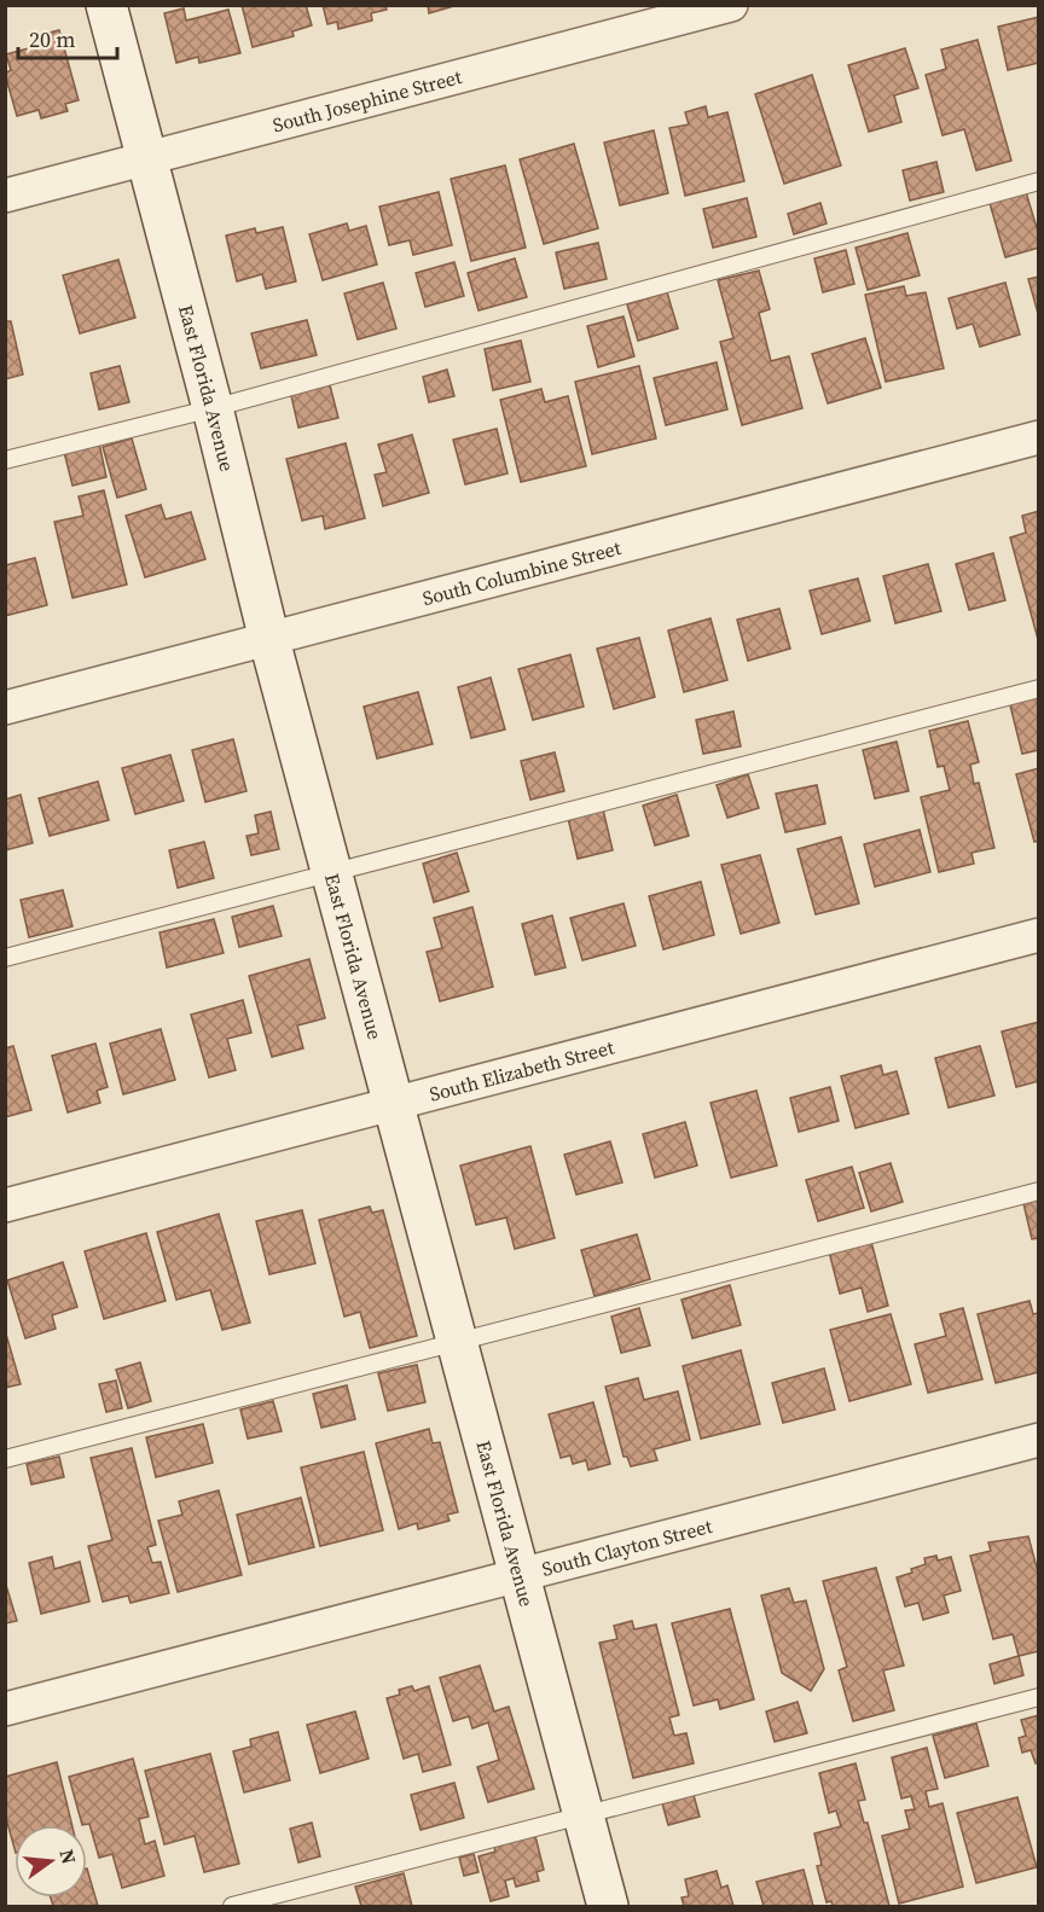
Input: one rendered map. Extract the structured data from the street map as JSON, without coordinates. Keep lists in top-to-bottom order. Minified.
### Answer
{"streets":{"street":["South Josephine Street","East Florida Avenue","South Columbine Street","South Elizabeth Street","South Clayton Street"]},"crossings":[["South Josephine Street","East Florida Avenue"],["East Florida Avenue","South Columbine Street"],["East Florida Avenue","South Elizabeth Street"],["East Florida Avenue","South Clayton Street"]],"scale_bar":"20 m","north":"right"}
